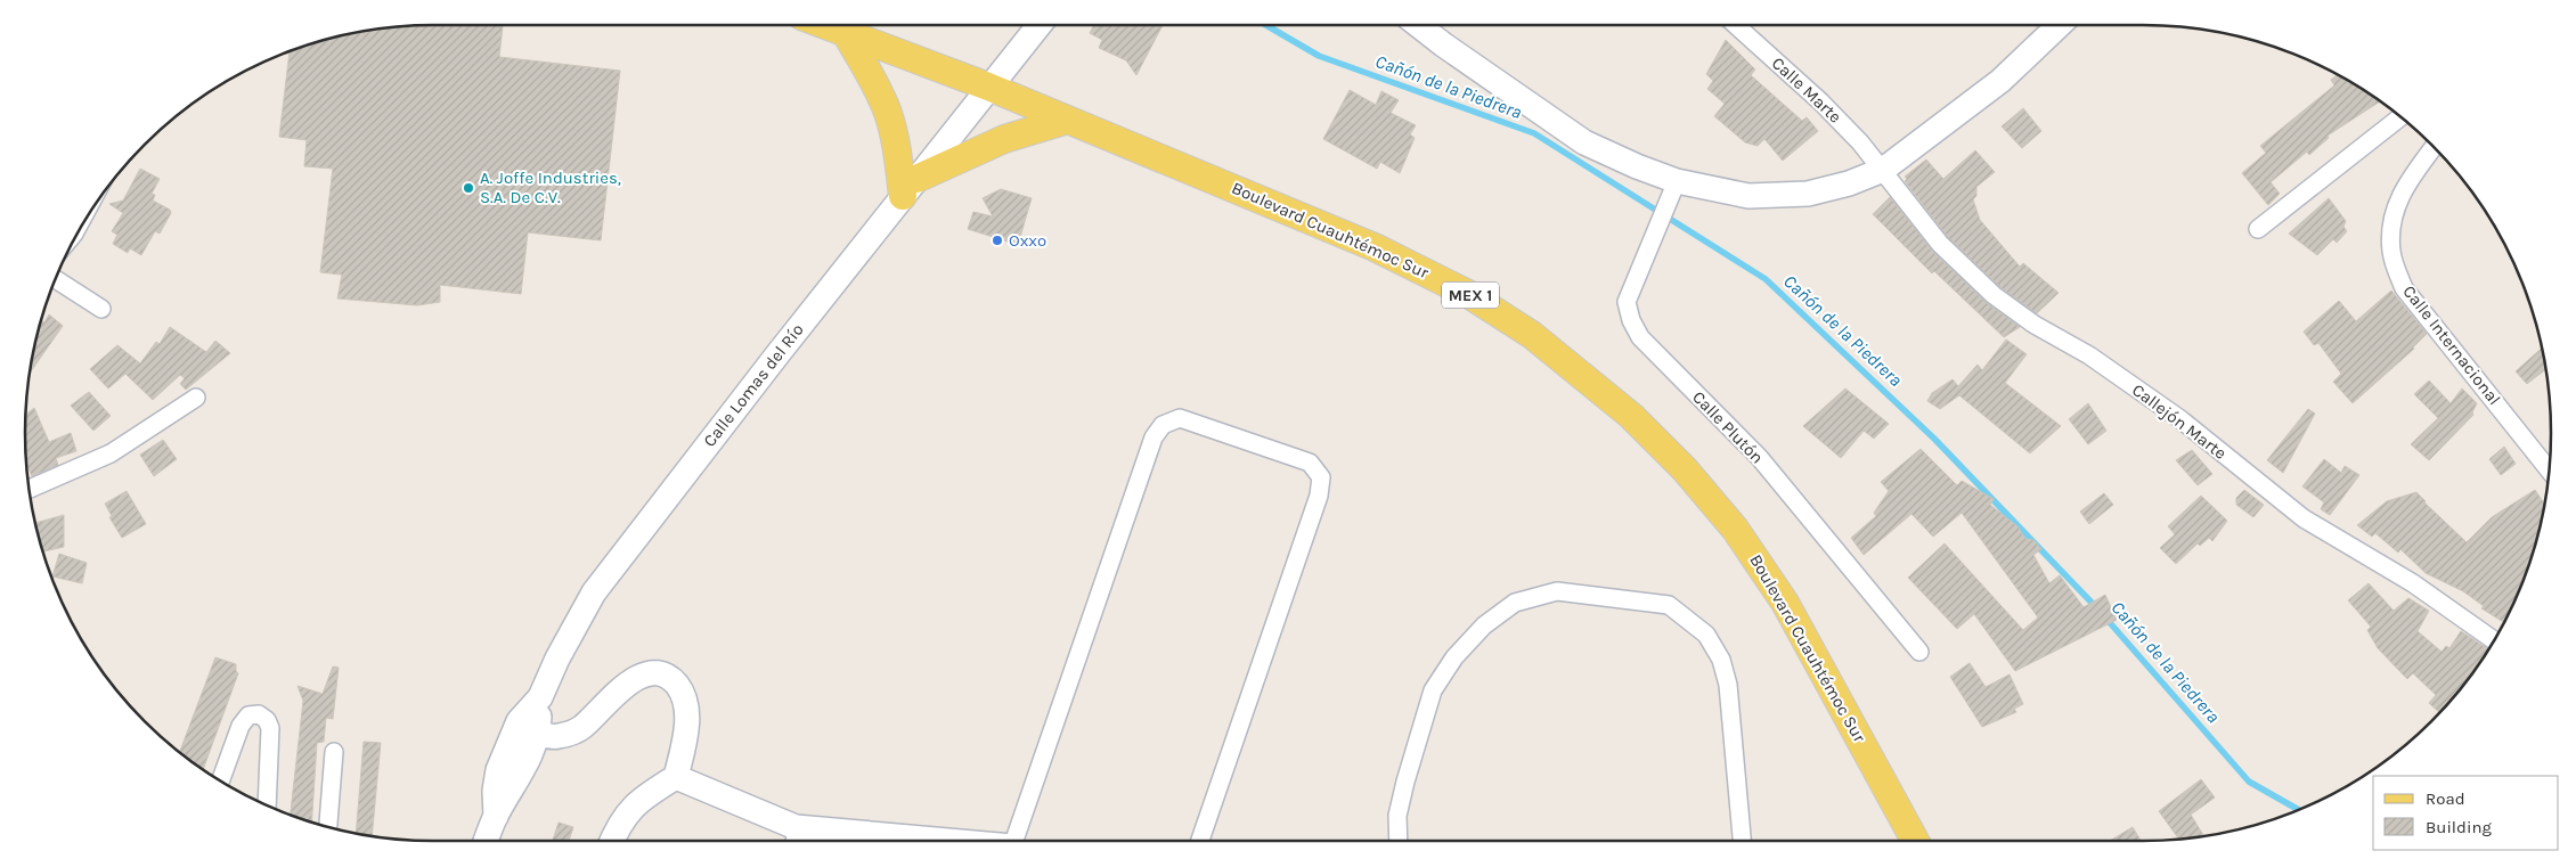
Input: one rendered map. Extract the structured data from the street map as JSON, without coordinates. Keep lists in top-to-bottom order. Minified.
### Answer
{"streets":{"main road":["Boulevard Cuauhtémoc Sur","MEX 1"],"street":["Calle Marte","Calle Internacional","Calle Lomas del Río","Callejón Marte","Calle Plutón"]},"crossings":[["Calle Marte","Callejón Marte"],["Boulevard Cuauhtémoc Sur","Calle Lomas del Río"]],"water":["Cañón de la Piedrera"],"places":["A. Joffe Industries, S.A. De C.V.","Oxxo"],"legend":["Road","Building"]}
